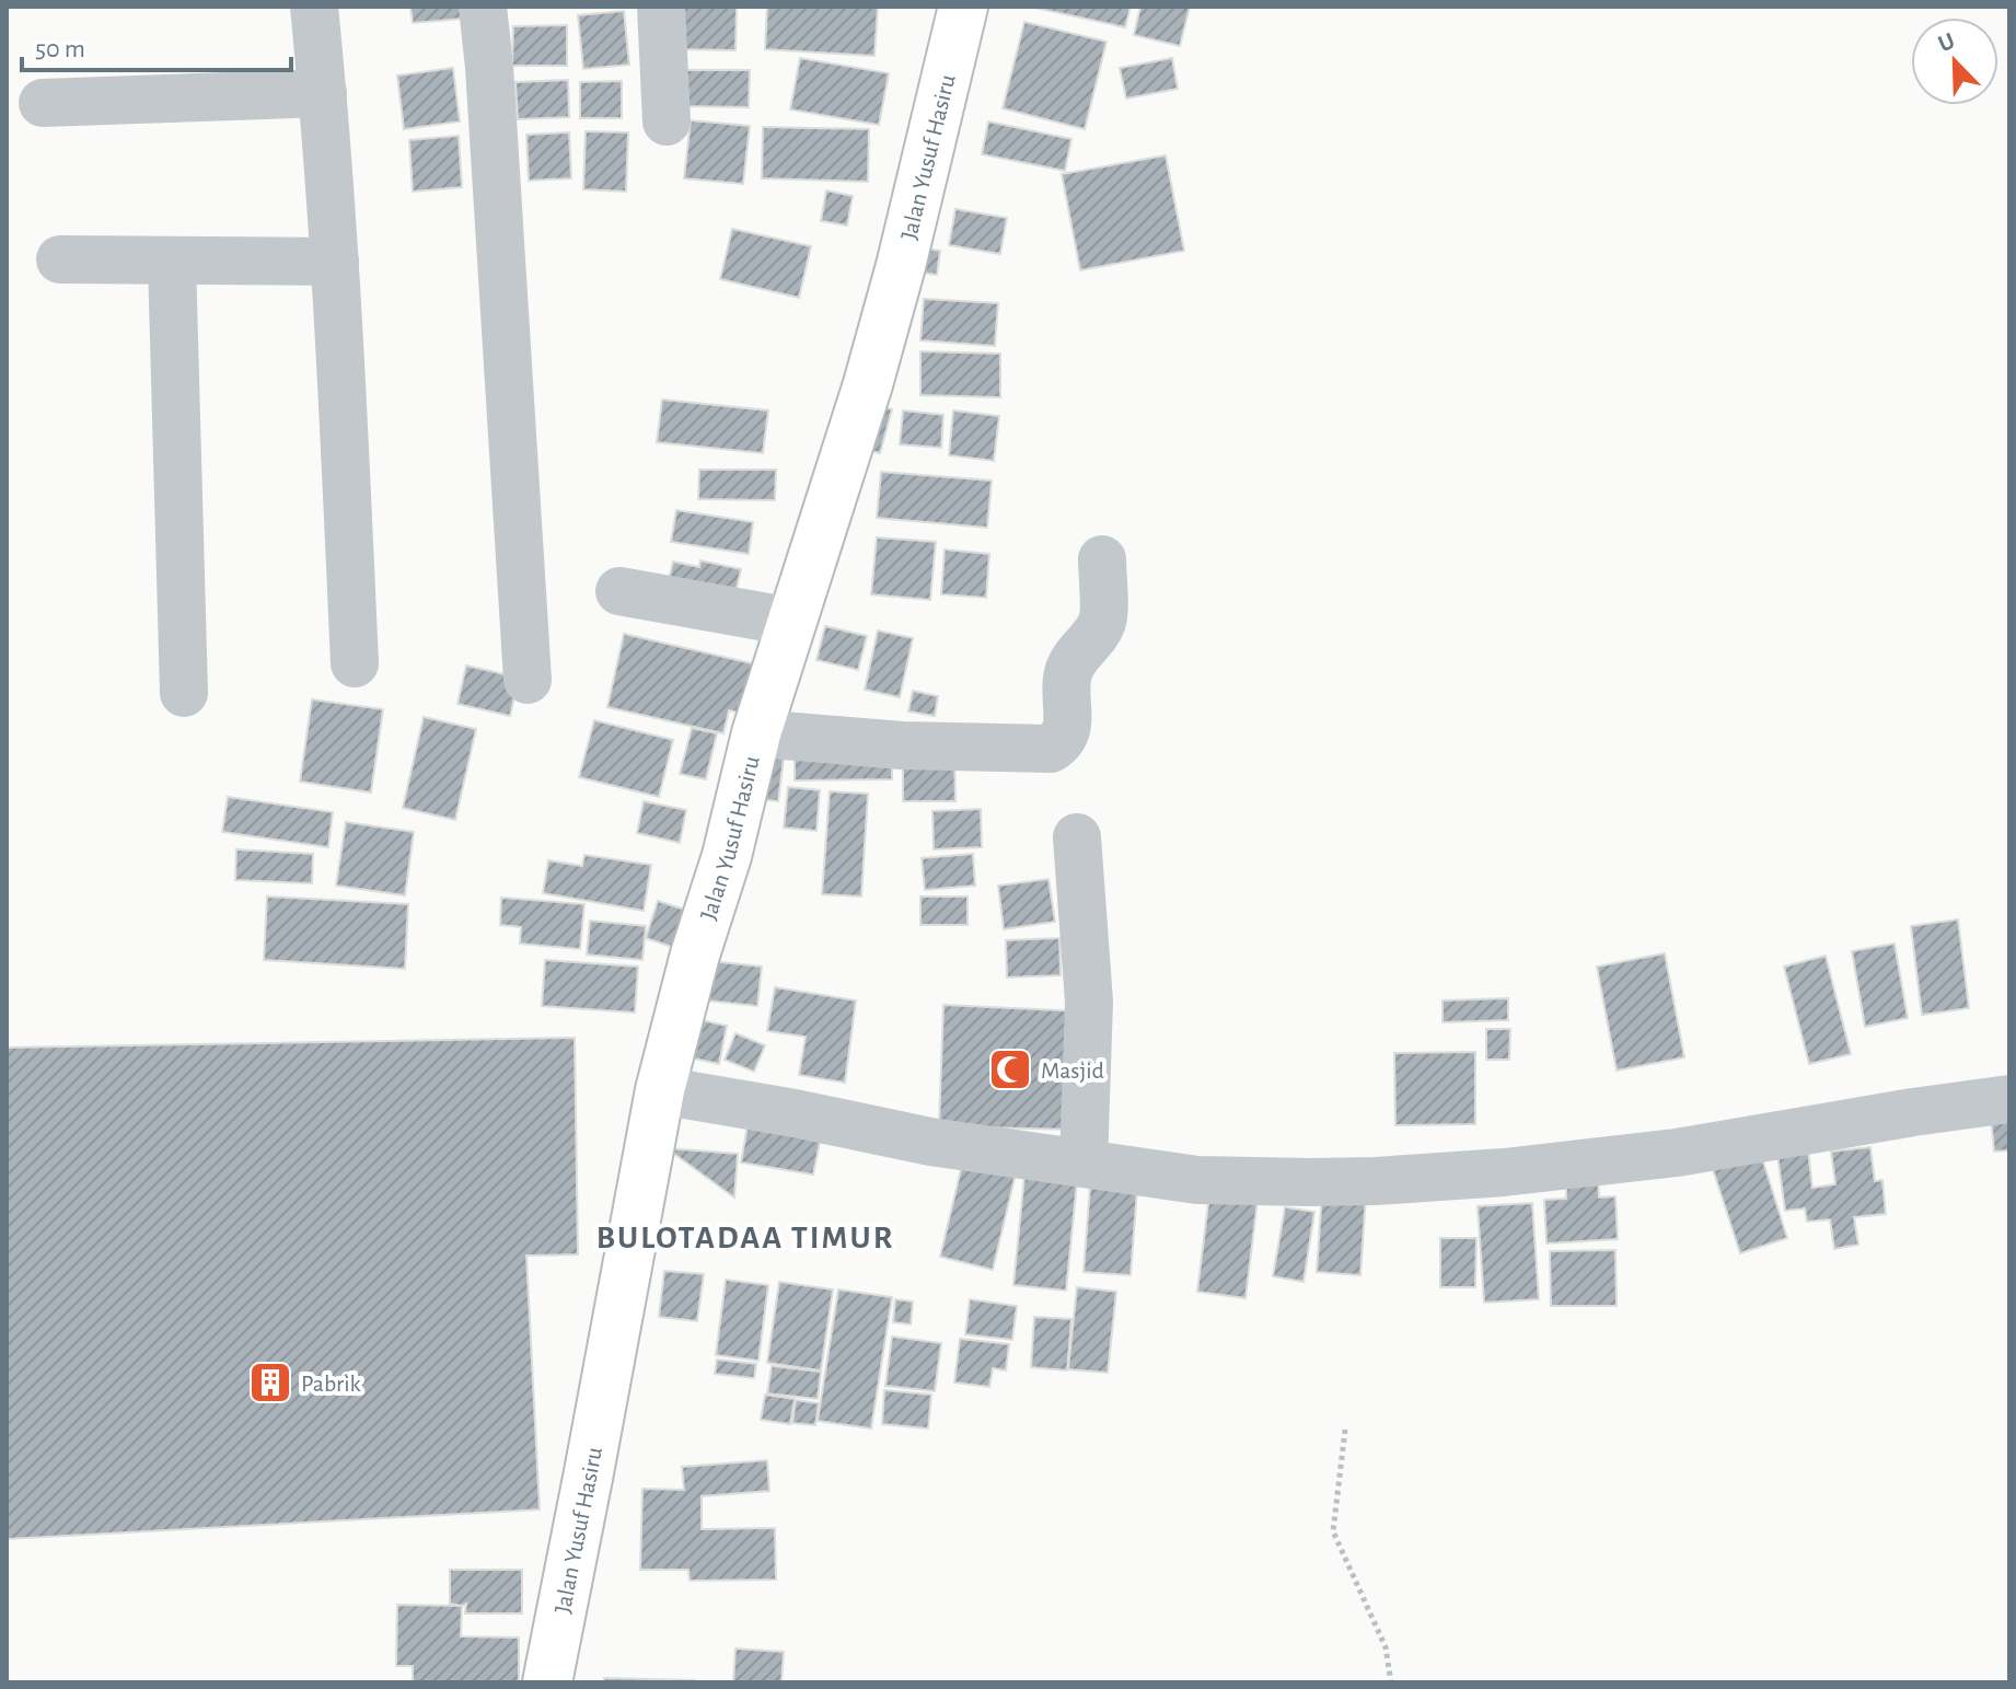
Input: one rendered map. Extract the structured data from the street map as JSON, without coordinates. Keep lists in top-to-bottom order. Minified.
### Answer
{"streets":{"main road":["Jalan Yusuf Hasiru"]},"districts":["BULOTADAA TIMUR"],"places":{"mosque":["Masjid"],"building":["Pabrik"]},"scale_bar":"50 m","north":"top left"}
